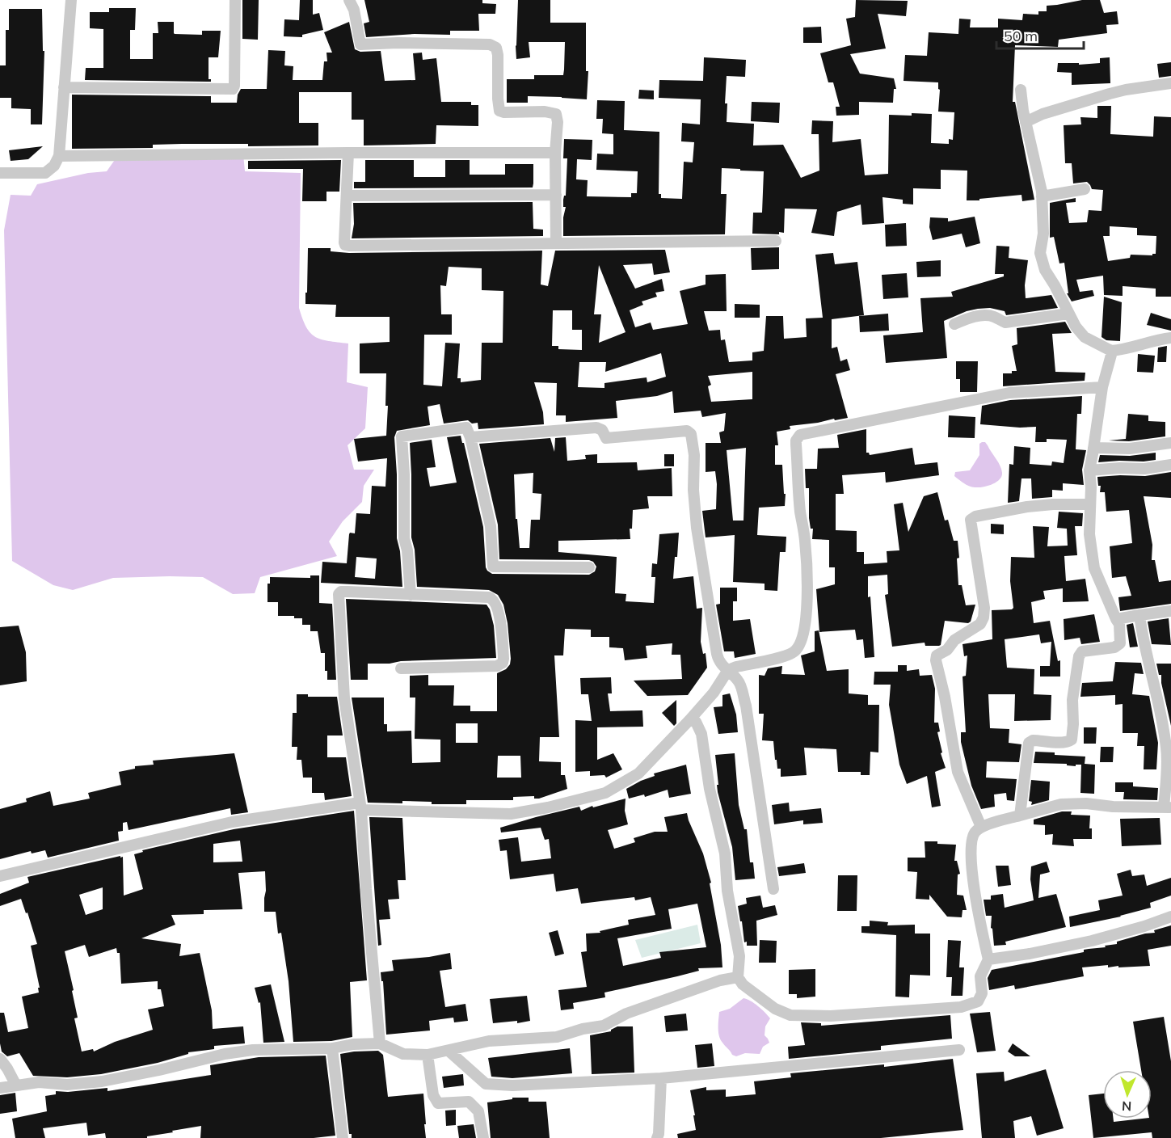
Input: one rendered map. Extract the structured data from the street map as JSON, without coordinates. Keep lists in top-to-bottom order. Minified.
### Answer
{"scale_bar":"50 m","north":"bottom"}
